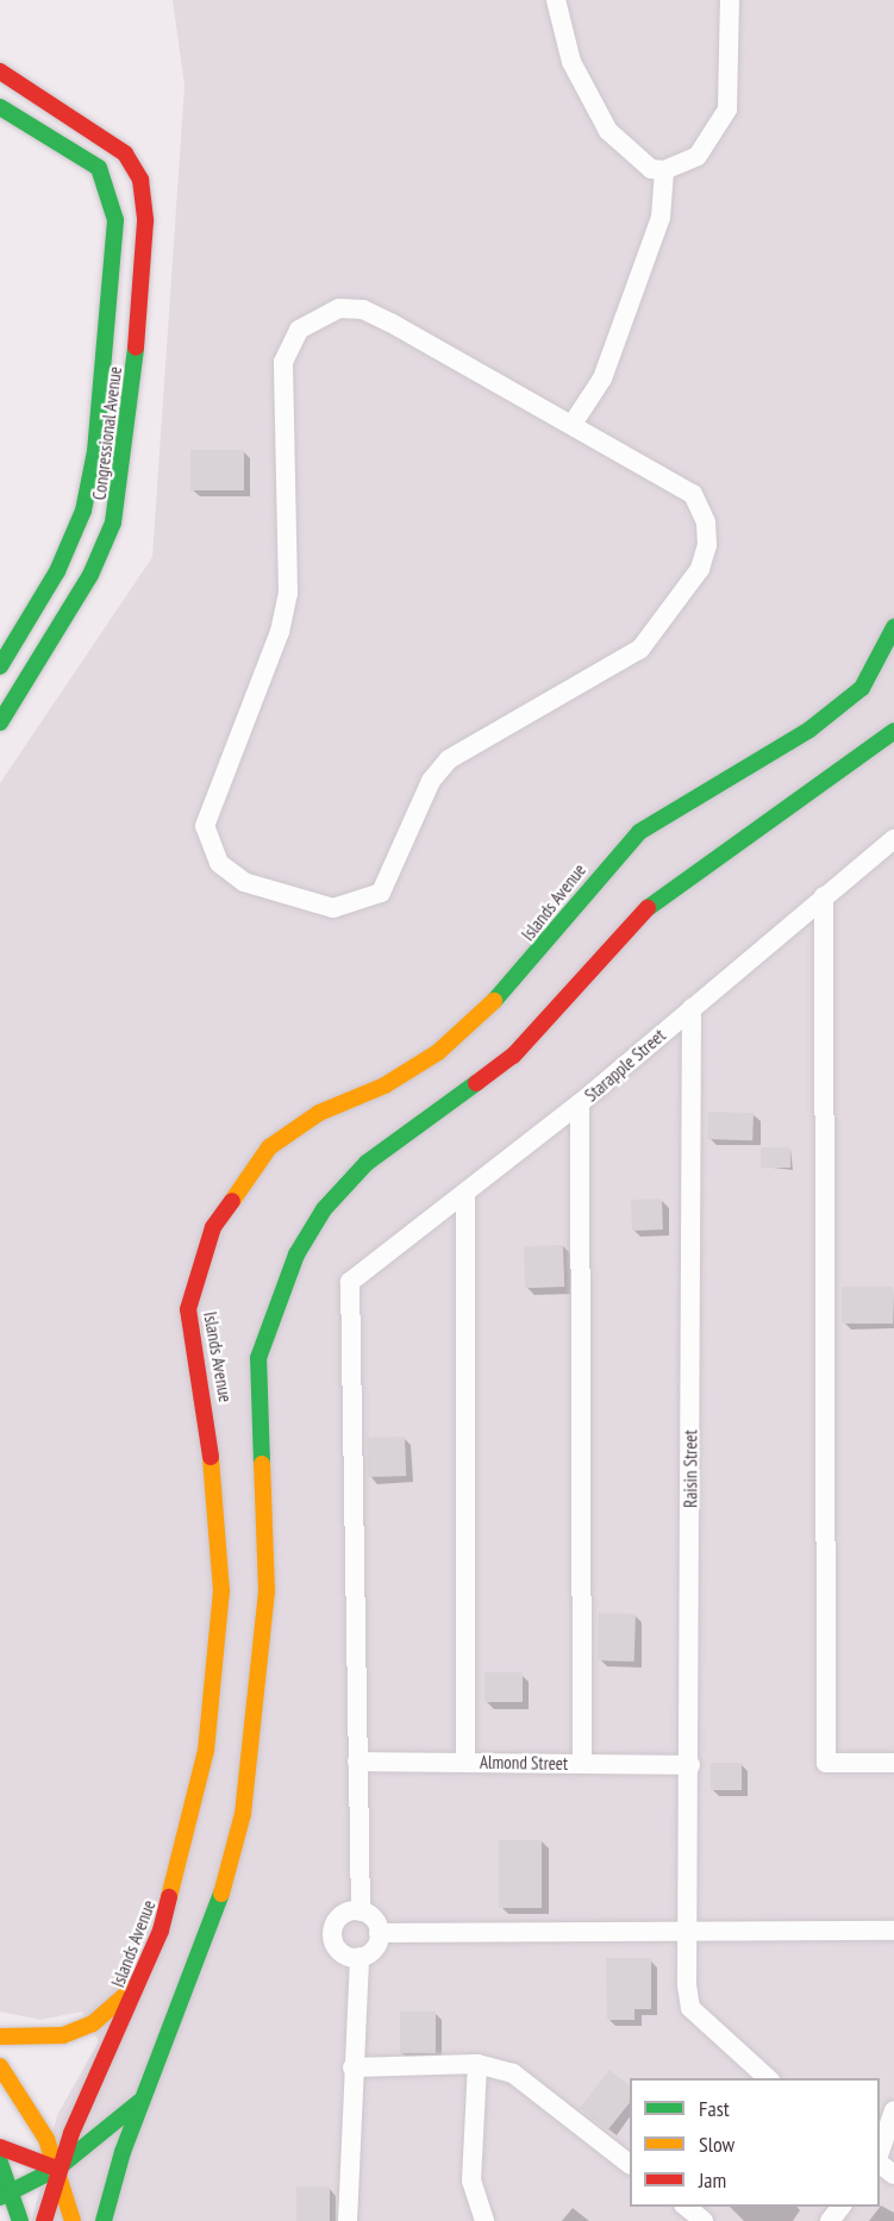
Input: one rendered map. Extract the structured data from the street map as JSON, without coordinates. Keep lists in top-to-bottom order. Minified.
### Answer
{"streets":{"street":["Congressional Avenue","Islands Avenue","Starapple Street","Raisin Street","Almond Street"]},"crossings":[["Starapple Street","Raisin Street"],["Starapple Street","Almond Street"],["Raisin Street","Almond Street"]],"legend":["Fast","Slow","Jam"]}
